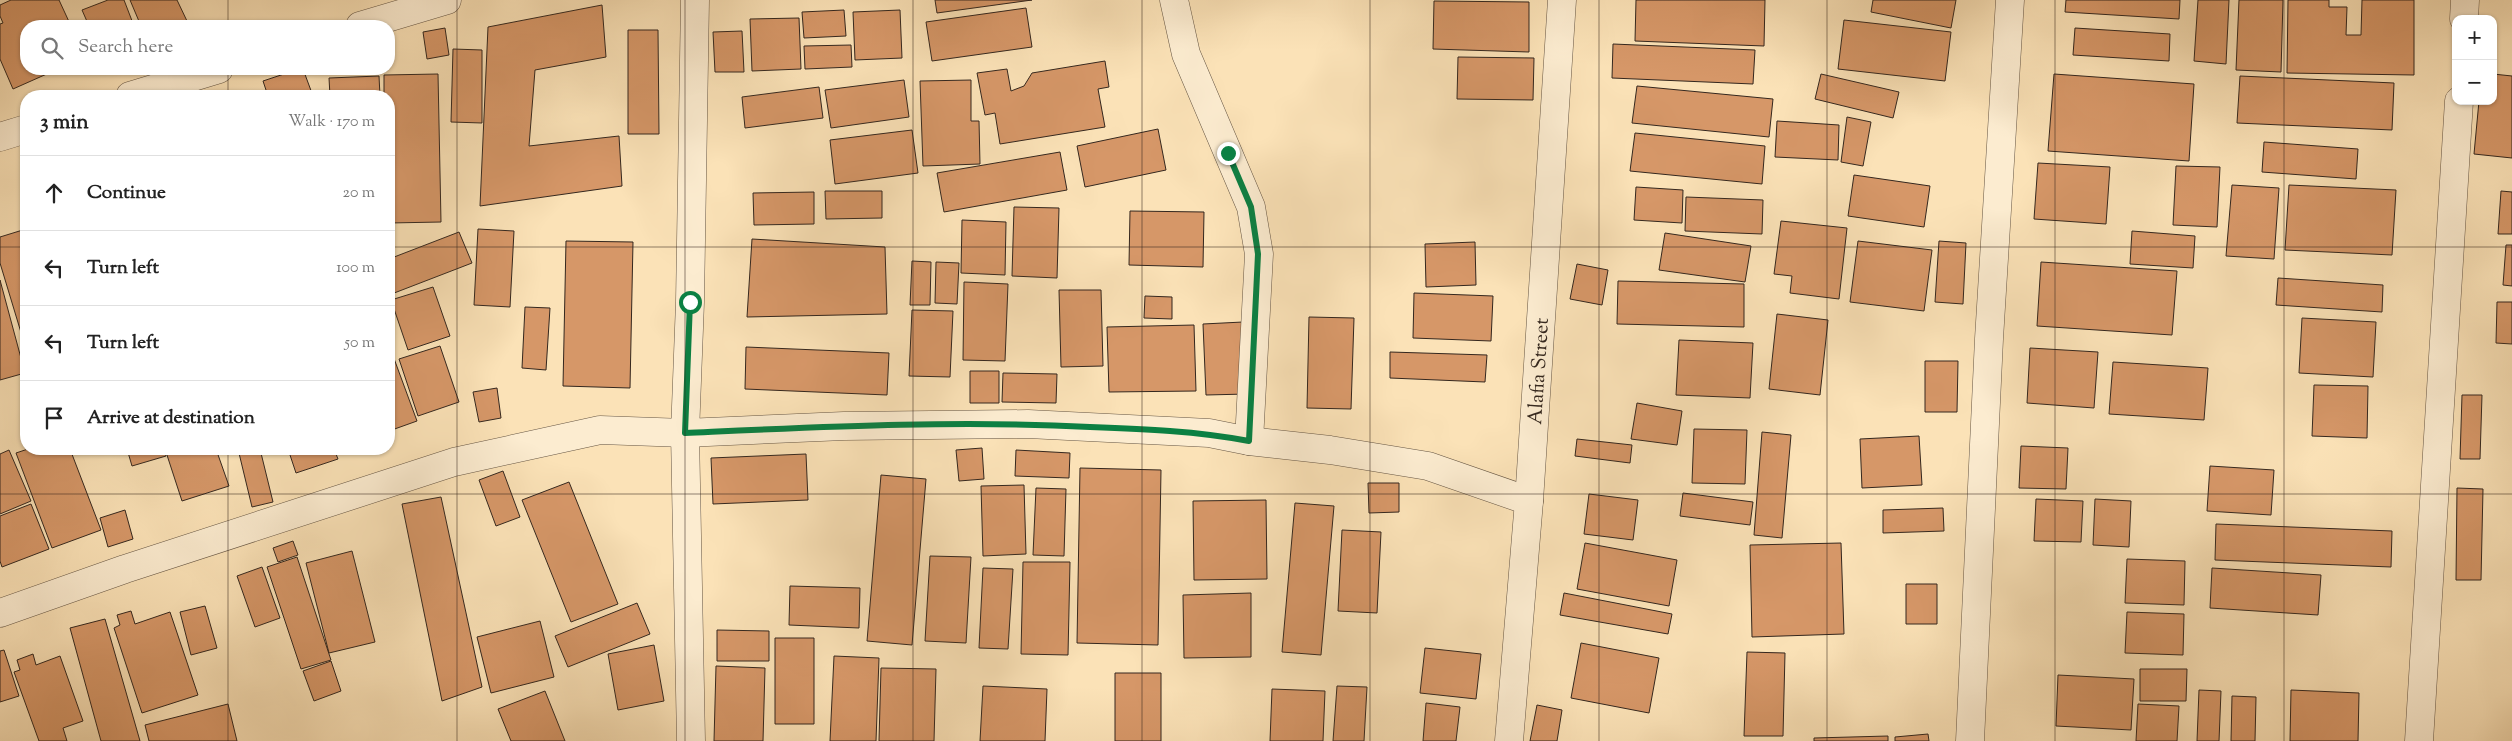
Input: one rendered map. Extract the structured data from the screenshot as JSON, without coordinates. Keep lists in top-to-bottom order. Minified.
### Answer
{"streets":{"street":["Alafia Street"]},"page":{"map_buttons":["+","−"],"search":"Search here","heading":["3 min","Walk · 170 m"],"list":[["Continue","20 m"],["Turn left","100 m"],["Turn left","50 m"],"Arrive at destination"]}}
